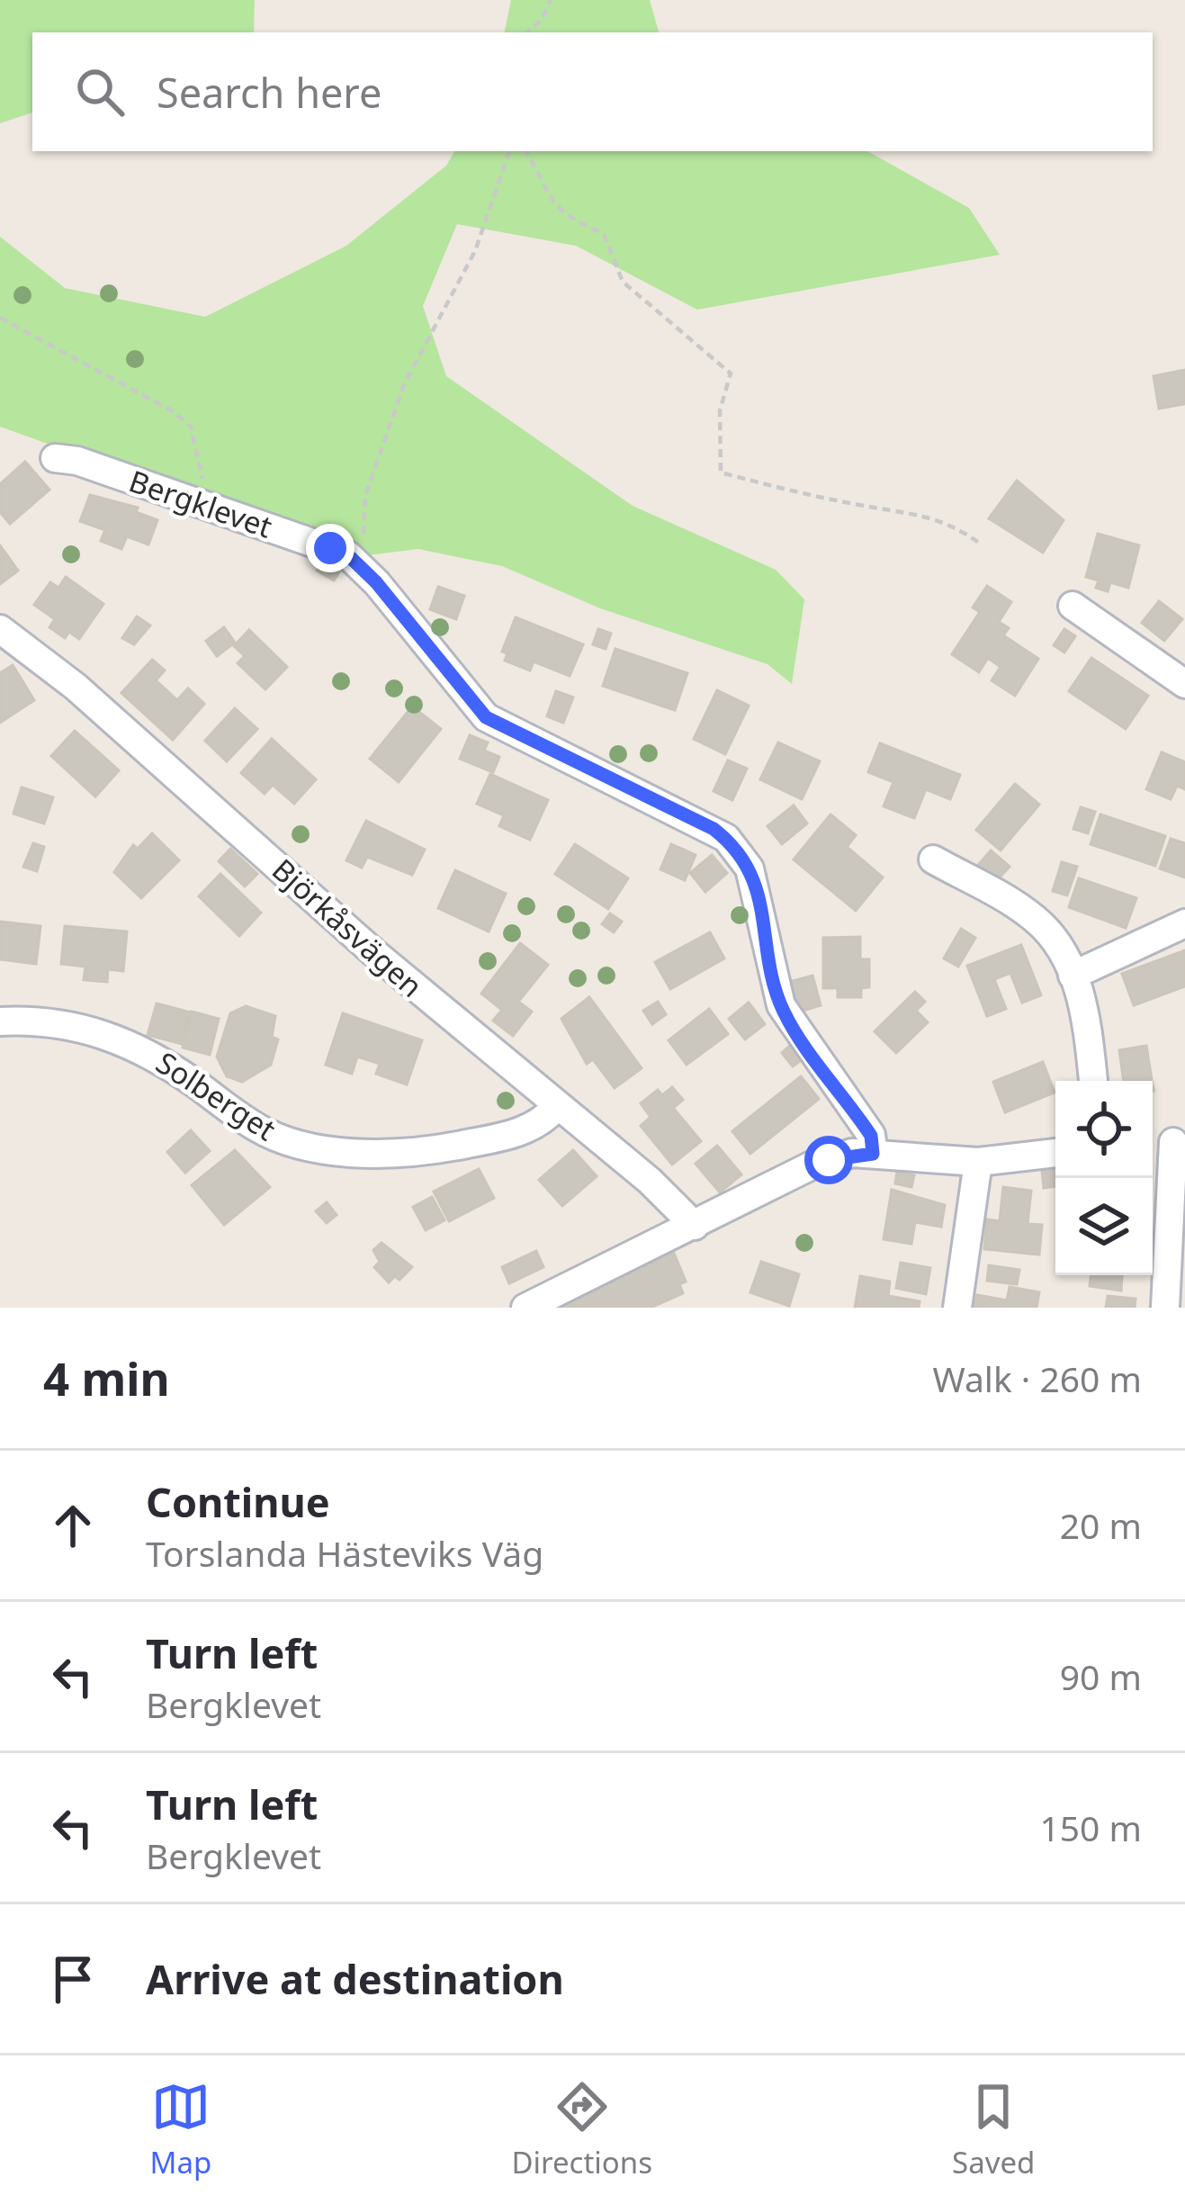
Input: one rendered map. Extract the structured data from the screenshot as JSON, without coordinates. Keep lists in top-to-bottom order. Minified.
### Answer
{"streets":{"street":["Bergklevet","Björkåsvägen","Solberget"]},"crossings":[["Björkåsvägen","Solberget"]],"page":{"search":"Search here","heading":["4 min","Walk · 260 m"],"list":[["Continue","Torslanda Hästeviks Väg","20 m"],["Turn left","Bergklevet","90 m"],["Turn left","Bergklevet","150 m"],"Arrive at destination"],"nav":["Map","Directions","Saved"]}}
